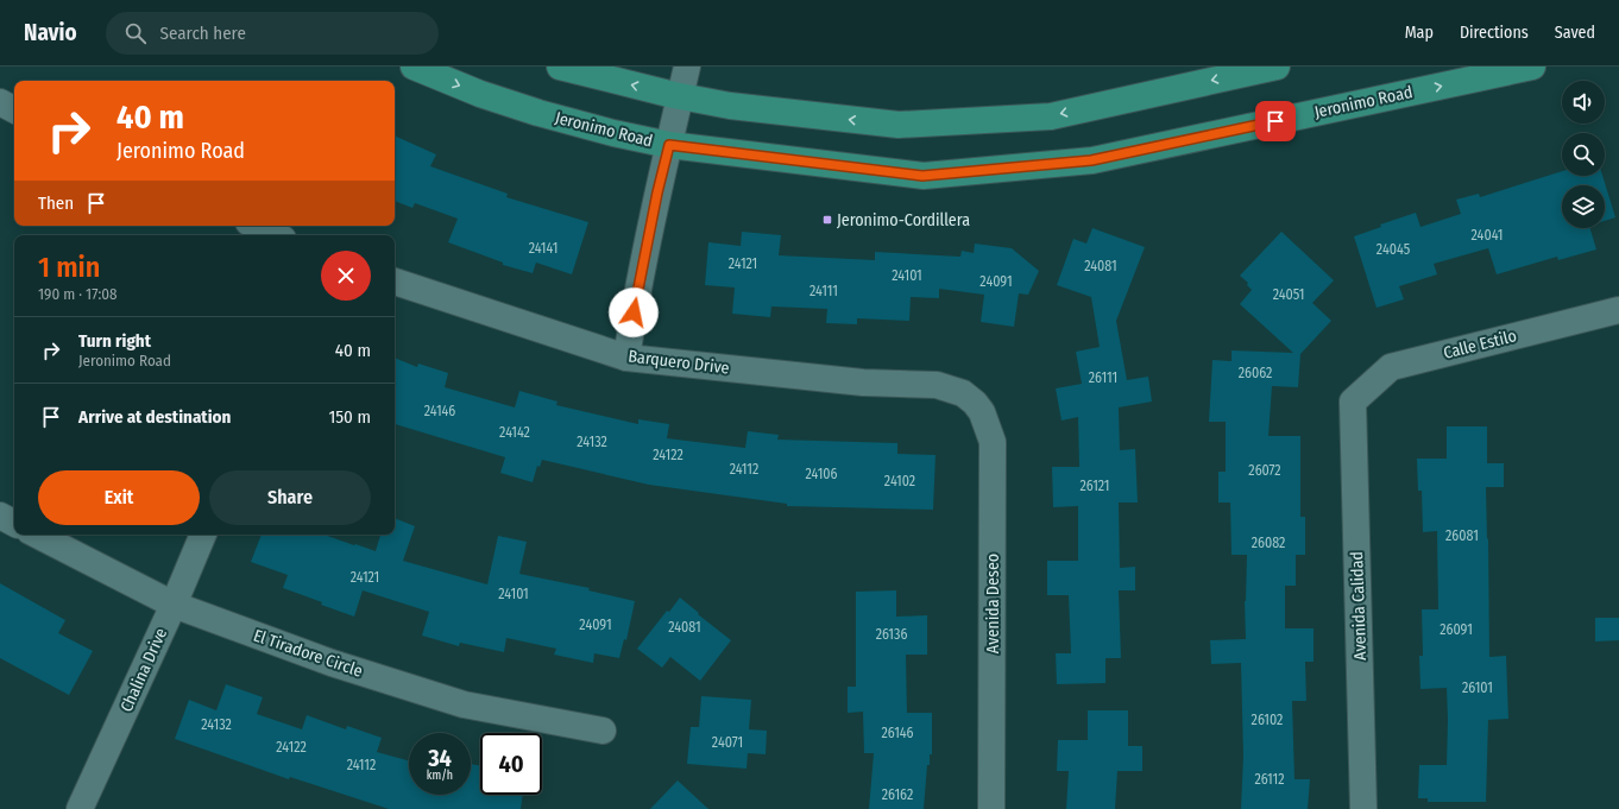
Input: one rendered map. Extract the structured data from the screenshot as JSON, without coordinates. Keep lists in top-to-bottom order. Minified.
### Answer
{"streets":{"main road":["Jeronimo Road"],"street":["Calle Estilo","Barquero Drive","Avenida Deseo","Avenida Calidad","El Tiradore Circle","Chalina Drive"]},"crossings":[["Calle Estilo","Avenida Calidad"],["Barquero Drive","Avenida Deseo"],["El Tiradore Circle","Chalina Drive"]],"places":{"transit":["Jeronimo-Cordillera"]},"house_numbers":["24041","24141","24045","24121","24081","24101","24091","24111","24051","26062","26111","24146","24142","24132","24122","24112","26072","24106","24102","26121","26081","26082","24121","24101","24091","24081","26091","26136","26101","26102","24132","26146","24071","24122","24112","26112","26162"],"page":{"header":"Navio","search":"Search here","nav":["Map","Directions","Saved"],"turn":["40 m","Jeronimo Road"],"then":"Then","heading":["1 min","190 m · 17:08"],"list":[{"name":"Turn right","note":"Jeronimo Road","value":"40 m"},{"name":"Arrive at destination","value":"150 m"}],"buttons":["Exit","Share"],"speed":"34 km/h","limit":"40"}}
